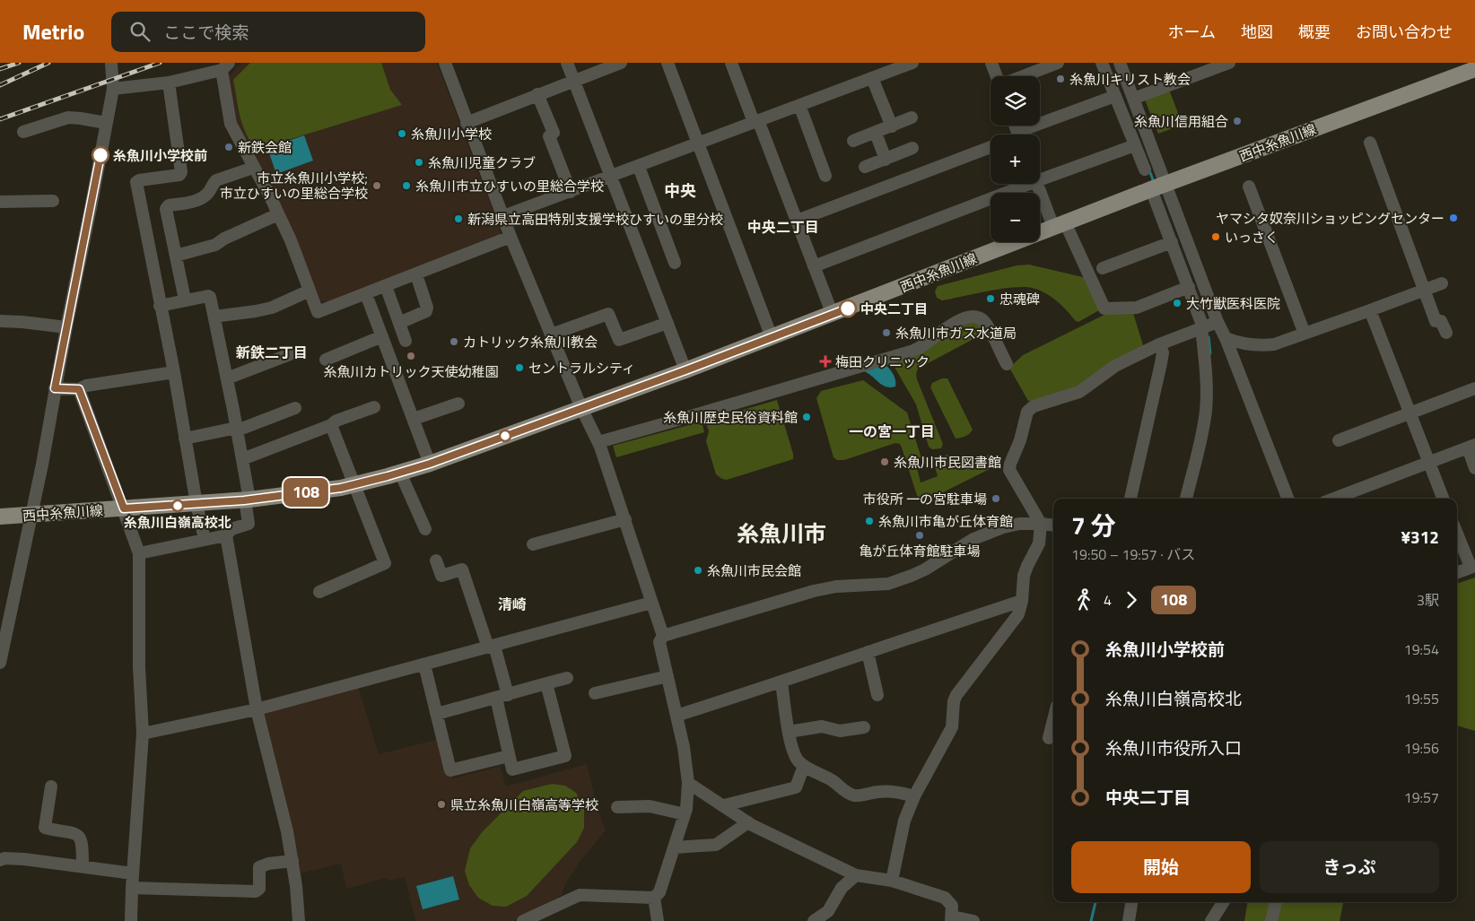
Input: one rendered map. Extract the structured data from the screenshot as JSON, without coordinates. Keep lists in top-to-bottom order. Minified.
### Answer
{"streets":{"main road":["西中糸魚川線"]},"districts":["中央","中央二丁目","新鉄二丁目","一の宮一丁目","糸魚川市","清崎"],"places":{"other":["糸魚川キリスト教会","糸魚川信用組合","糸魚川小学校","新鉄会館","糸魚川小学校前","糸魚川児童クラブ","市立糸魚川小学校; 市立ひすいの里総合学校","糸魚川市立ひすいの里総合学校","ヤマシタ奴奈川ショッピングセンター","新潟県立高田特別支援学校ひすいの里分校","いっさく","忠魂碑","大竹獣医科医院","中央二丁目","糸魚川市ガス水道局","カトリック糸魚川教会","糸魚川カトリック天使幼稚園","セントラルシティ","糸魚川歴史民俗資料館","糸魚川市民図書館","市役所 一の宮駐車場","糸魚川白嶺高校北","糸魚川市亀が丘体育館","亀が丘体育館駐車場","糸魚川市民会館","県立糸魚川白嶺高等学校"],"health":["梅田クリニック"]},"lines":["bus line 108"],"page":{"header":"Metrio","search":"ここで検索","nav":["ホーム","地図","概要","お問い合わせ"],"on_map":"108","map_buttons":["+","−"],"heading":["7 分","19:50 – 19:57 · バス","¥312"],"legs":["4","108","3駅"],"list":[{"name":"糸魚川小学校前","value":"19:54"},{"name":"糸魚川白嶺高校北","value":"19:55"},{"name":"糸魚川市役所入口","value":"19:56"},{"name":"中央二丁目","value":"19:57"}],"buttons":["開始","きっぷ"]}}
